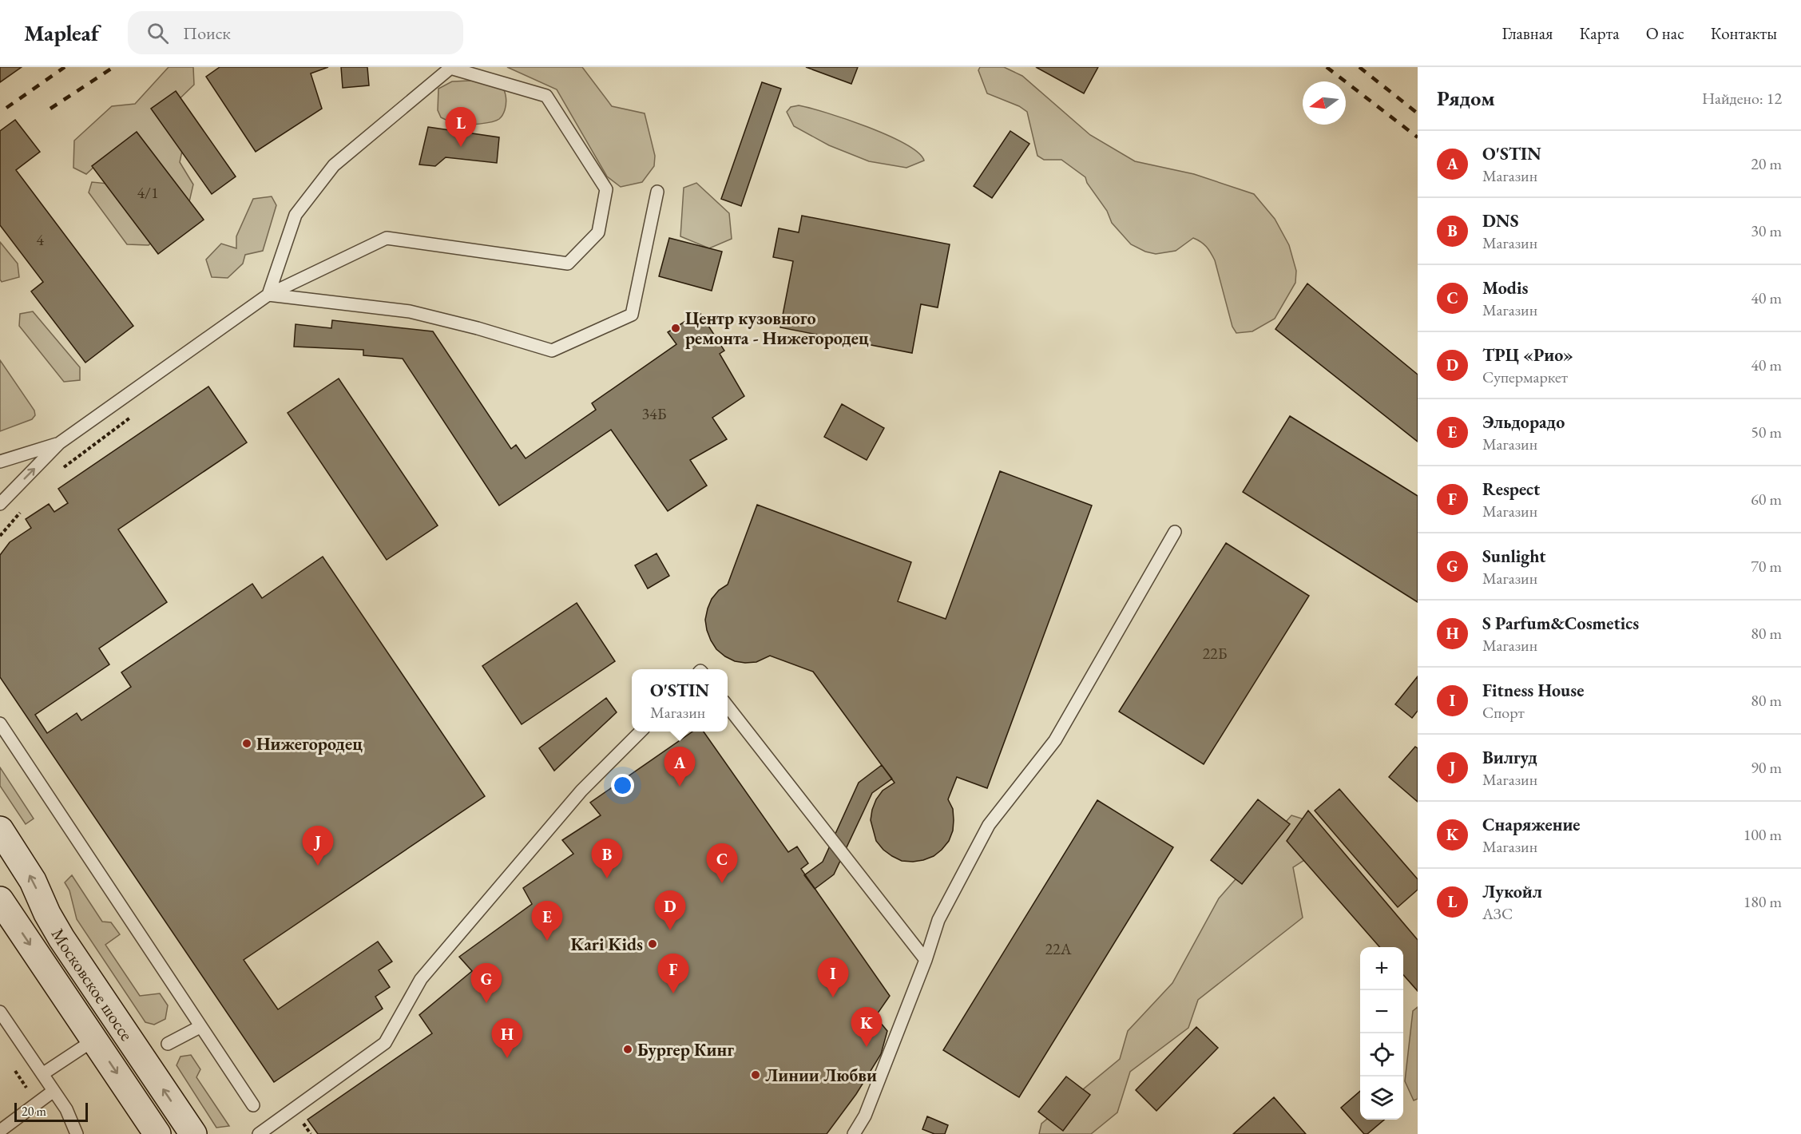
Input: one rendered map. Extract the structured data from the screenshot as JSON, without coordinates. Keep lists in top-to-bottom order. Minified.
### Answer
{"streets":{"main road":["Московское шоссе"]},"places":["Центр кузовного ремонта - Нижегородец","Нижегородец","Kari Kids","Бургер Кинг","Линии Любви"],"house_numbers":["4/1","4","34Б","22Б","22А"],"scale_bar":"20 m","north":"left","page":{"header":"Mapleaf","search":"Поиск","nav":["Главная","Карта","О нас","Контакты"],"heading":["Рядом","Найдено: 12"],"pins":["L","A","J","B","C","D","E","F","I","G","K","H"],"list":[{"mark":"A","name":"O'STIN","note":"Магазин","value":"20 m"},{"mark":"B","name":"DNS","note":"Магазин","value":"30 m"},{"mark":"C","name":"Modis","note":"Магазин","value":"40 m"},{"mark":"D","name":"ТРЦ «Рио»","note":"Супермаркет","value":"40 m"},{"mark":"E","name":"Эльдорадо","note":"Магазин","value":"50 m"},{"mark":"F","name":"Respect","note":"Магазин","value":"60 m"},{"mark":"G","name":"Sunlight","note":"Магазин","value":"70 m"},{"mark":"H","name":"S Parfum&Cosmetics","note":"Магазин","value":"80 m"},{"mark":"I","name":"Fitness House","note":"Спорт","value":"80 m"},{"mark":"J","name":"Вилгуд","note":"Магазин","value":"90 m"},{"mark":"K","name":"Снаряжение","note":"Магазин","value":"100 m"},{"mark":"L","name":"Лукойл","note":"АЗС","value":"180 m"}],"popup":["O'STIN","Магазин"],"map_buttons":["+","−"],"scale":"20 m"}}
